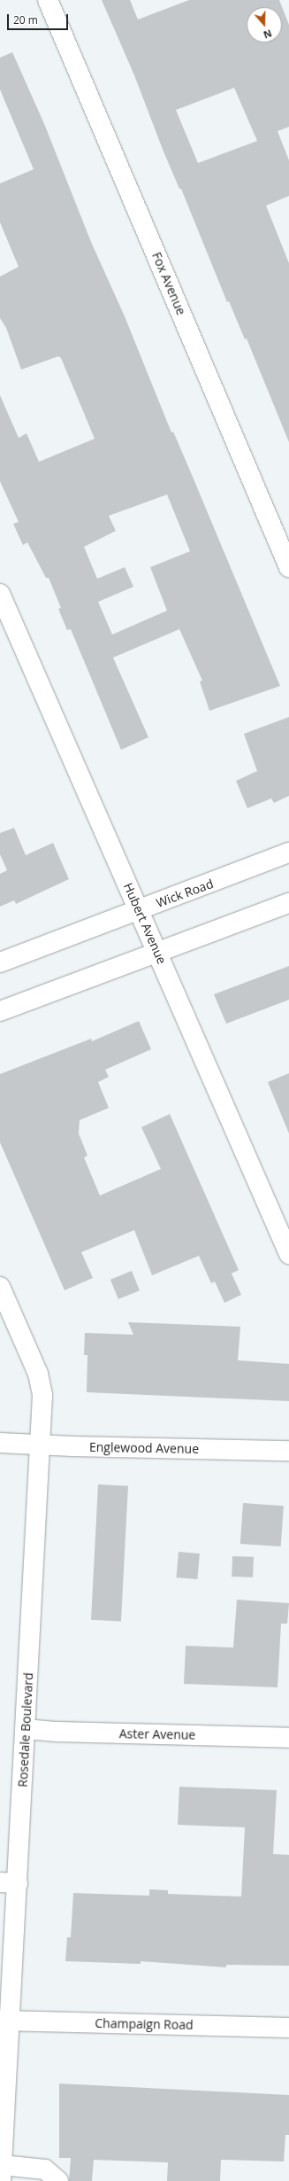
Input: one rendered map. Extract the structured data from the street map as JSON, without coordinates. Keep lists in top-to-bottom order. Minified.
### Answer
{"streets":{"street":["Fox Avenue","Wick Road","Hubert Avenue","Englewood Avenue","Rosedale Boulevard","Aster Avenue","Champaign Road"]},"crossings":[["Wick Road","Hubert Avenue"],["Englewood Avenue","Rosedale Boulevard"],["Rosedale Boulevard","Aster Avenue"],["Rosedale Boulevard","Champaign Road"]],"scale_bar":"20 m","north":"bottom"}
